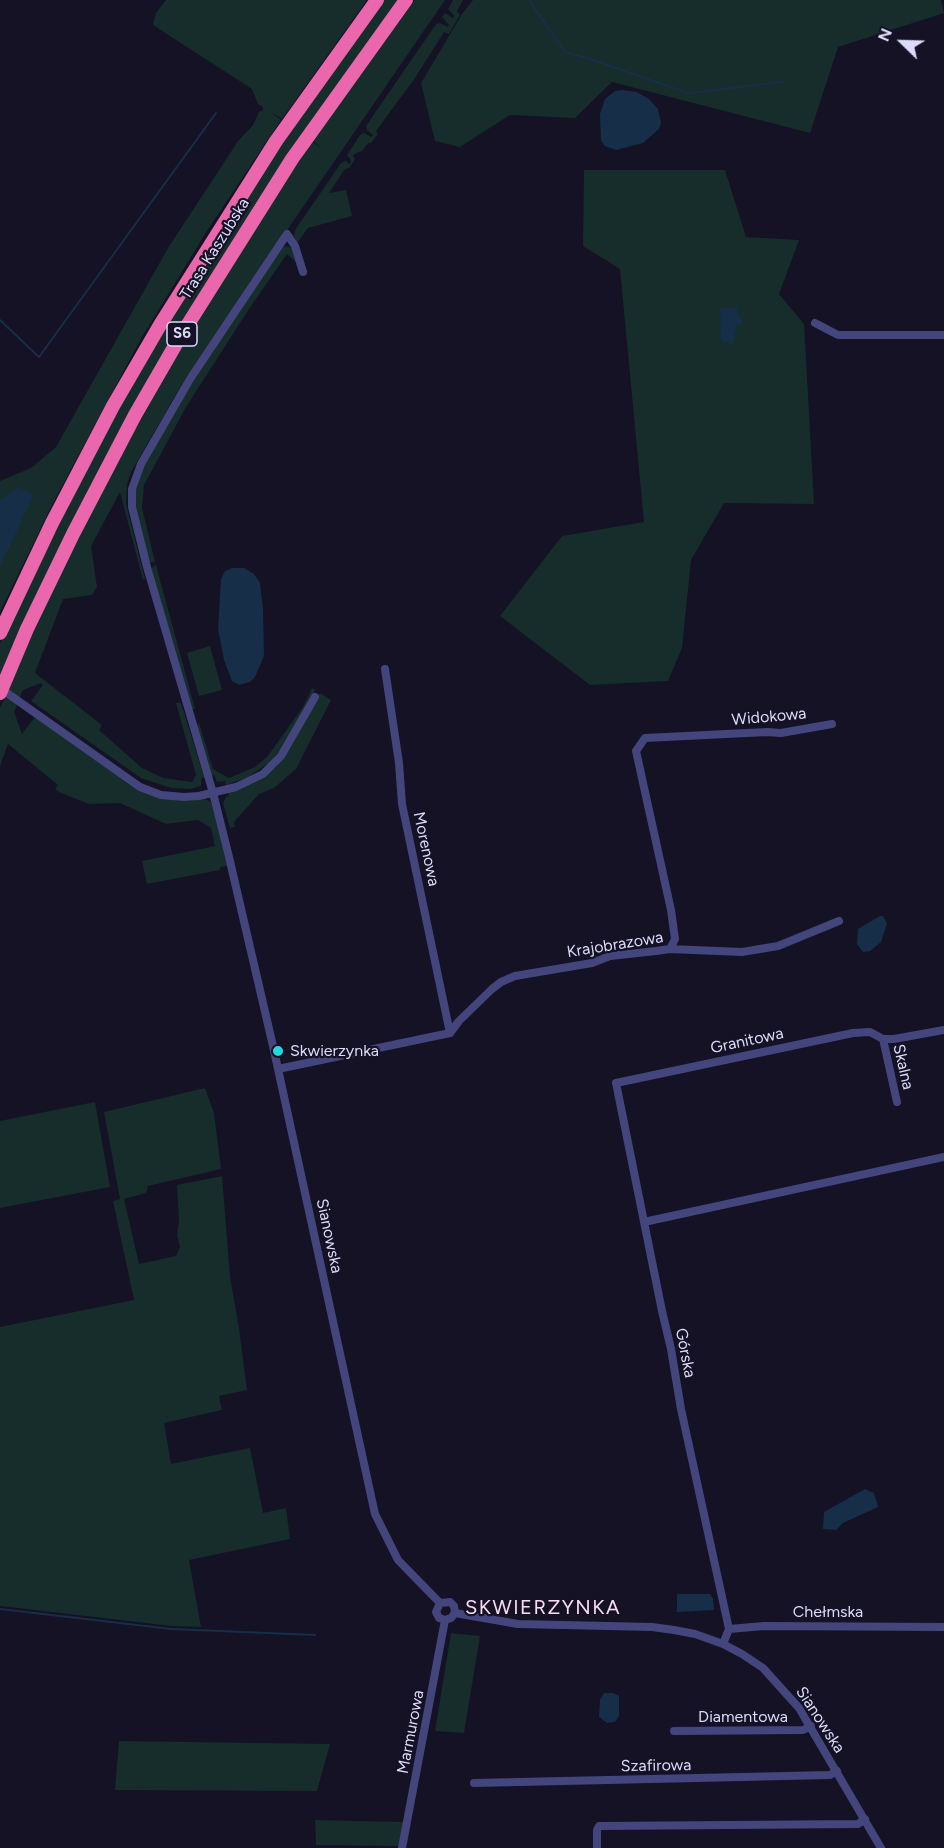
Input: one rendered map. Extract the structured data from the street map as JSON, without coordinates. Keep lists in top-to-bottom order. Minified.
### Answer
{"streets":{"highway":["Trasa Kaszubska","S6"],"street":["Widokowa","Morenowa","Krajobrazowa","Granitowa","Skalna","Sianowska","Górska","Chełmska","Diamentowa","Marmurowa","Szafirowa"]},"crossings":[["Widokowa","Krajobrazowa"],["Morenowa","Krajobrazowa"],["Granitowa","Skalna"],["Granitowa","Górska"],["Sianowska","Diamentowa"],["Sianowska","Marmurowa"],["Sianowska","Szafirowa"],["Górska","Chełmska"]],"districts":["SKWIERZYNKA"],"places":["Skwierzynka"],"north":"top left"}
